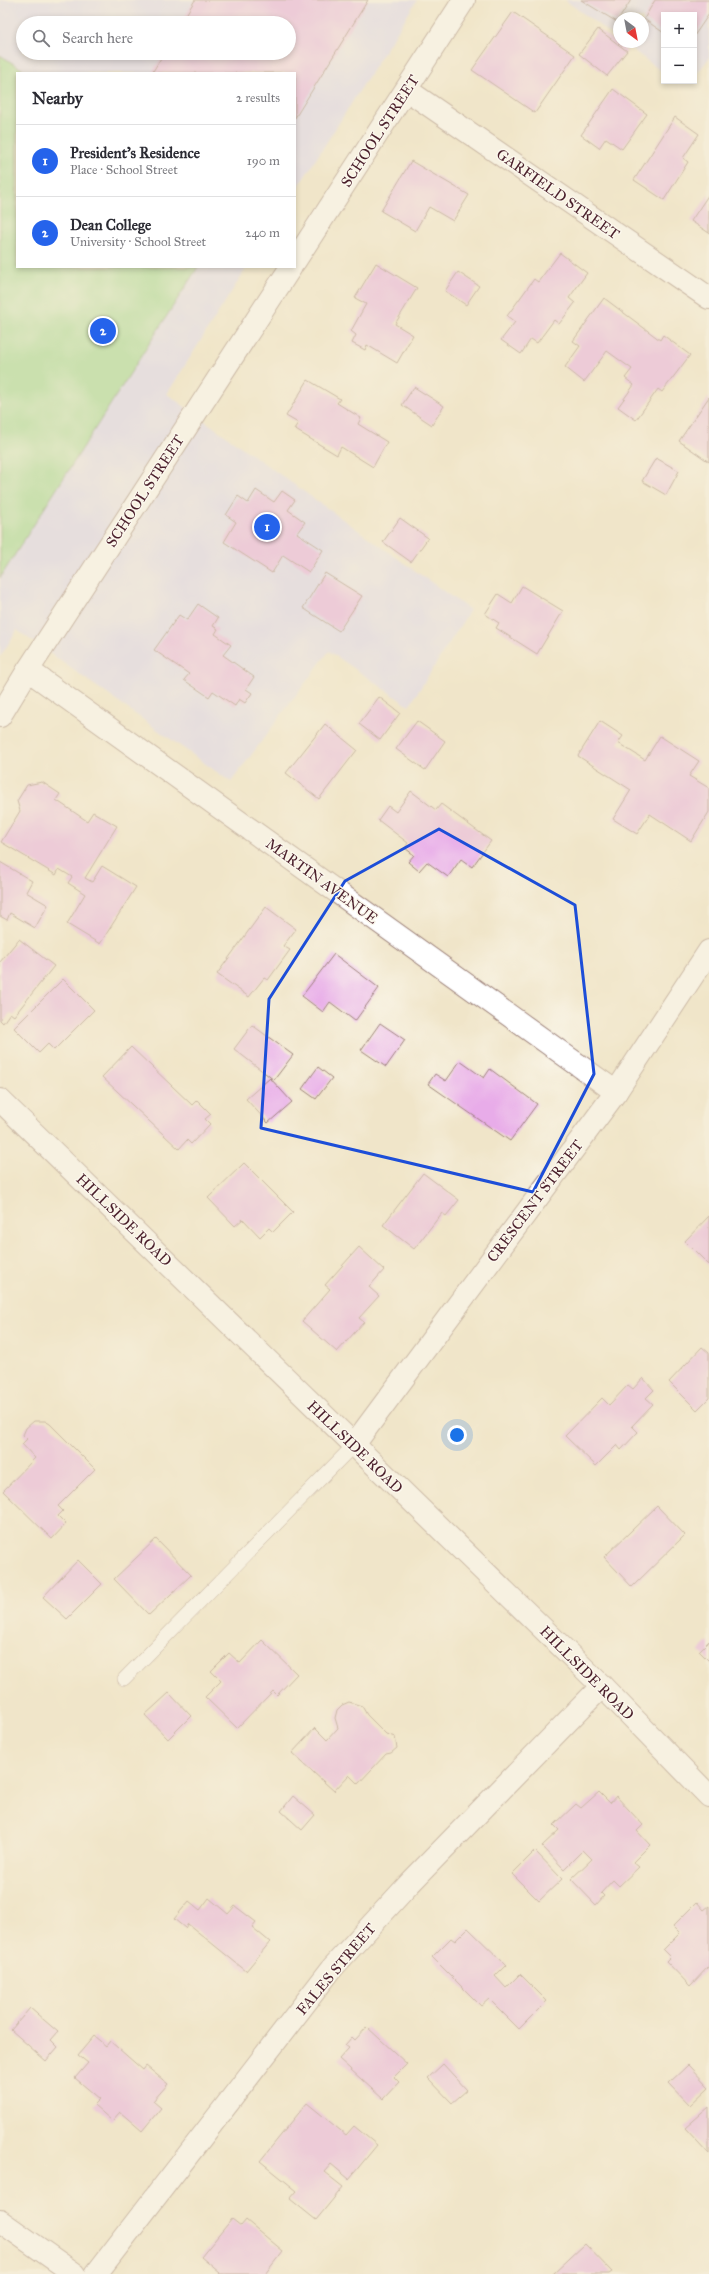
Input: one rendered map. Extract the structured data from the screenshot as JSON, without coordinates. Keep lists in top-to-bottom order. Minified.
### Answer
{"streets":{"street":["SCHOOL STREET","GARFIELD STREET","MARTIN AVENUE","CRESCENT STREET","HILLSIDE ROAD","FALES STREET"]},"crossings":[["SCHOOL STREET","GARFIELD STREET"],["SCHOOL STREET","MARTIN AVENUE"],["MARTIN AVENUE","CRESCENT STREET"],["CRESCENT STREET","HILLSIDE ROAD"],["HILLSIDE ROAD","FALES STREET"]],"north":"bottom right","page":{"map_buttons":["+","−"],"search":"Search here","heading":["Nearby","2 results"],"list":[{"mark":"1","name":"President's Residence","note":"Place · School Street","value":"190 m"},{"mark":"2","name":"Dean College","note":"University · School Street","value":"240 m"}],"pins":["2","1"]}}
